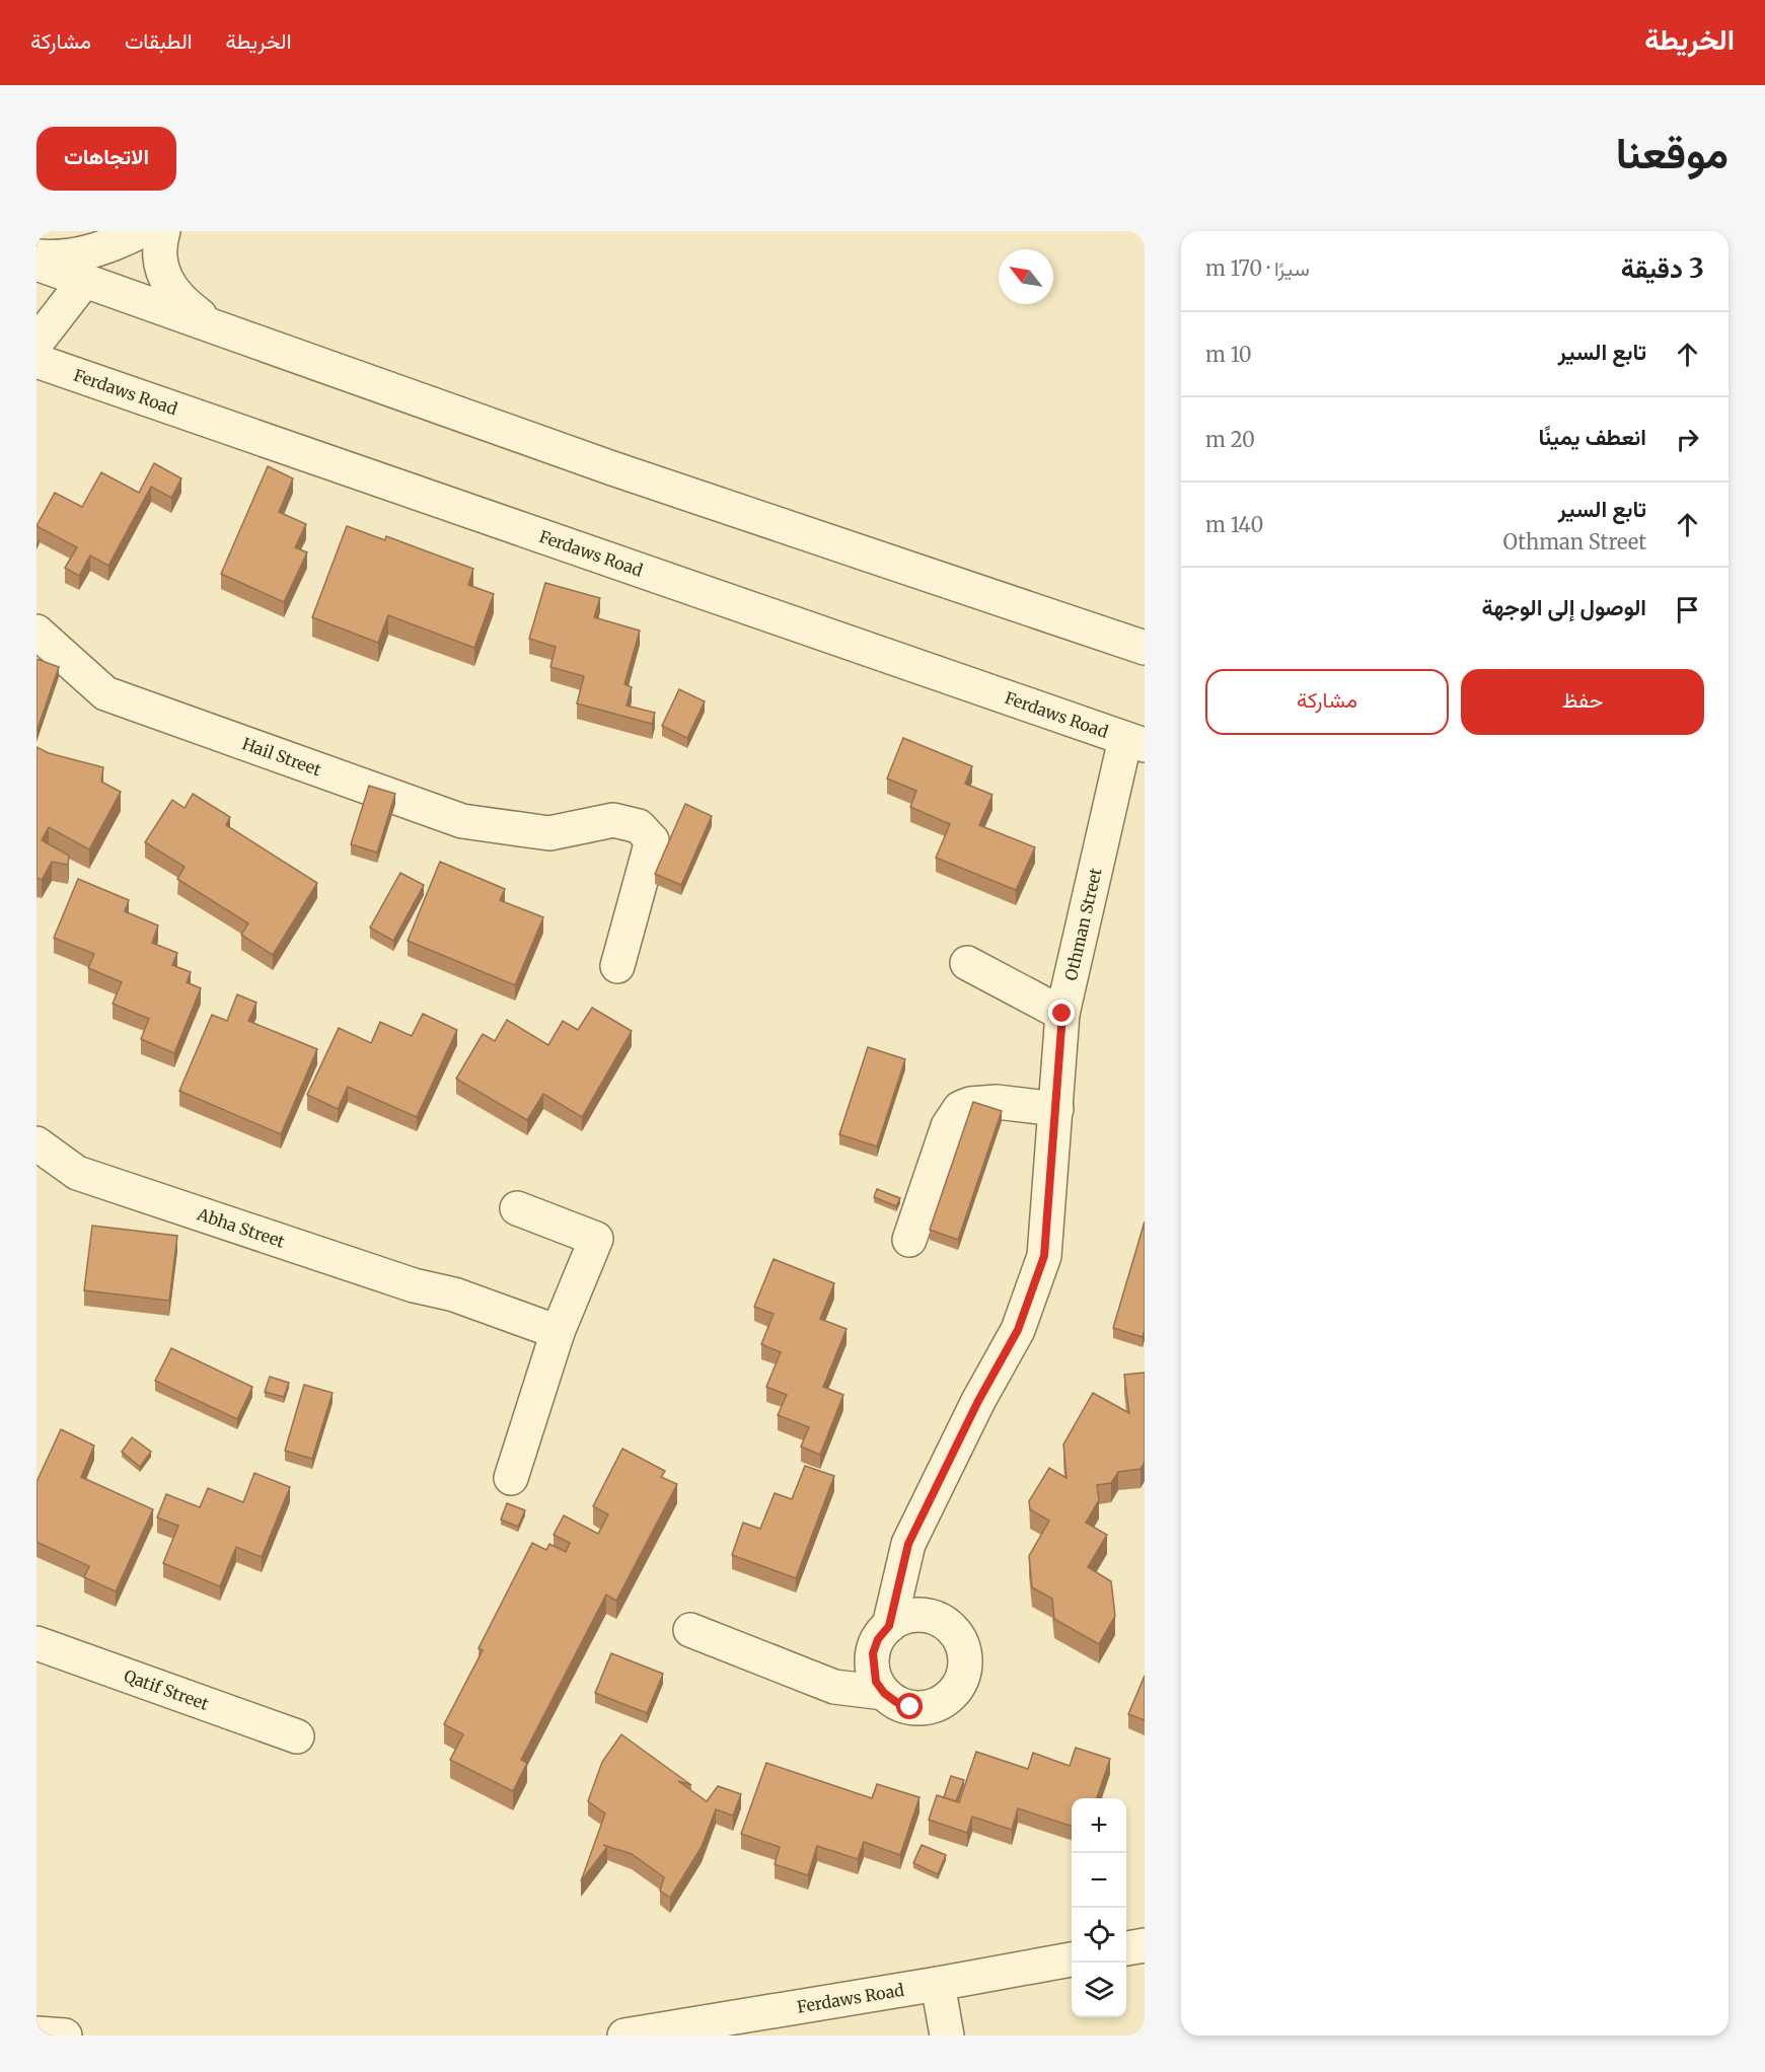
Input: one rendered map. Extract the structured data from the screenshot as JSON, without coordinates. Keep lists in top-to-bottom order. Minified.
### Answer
{"streets":{"street":["Ferdaws Road","Hail Street","Othman Street","Abha Street","Qatif Street"]},"crossings":[["Ferdaws Road","Othman Street"]],"north":"top left","page":{"header":"الخريطة","nav":["الخريطة","الطبقات","مشاركة"],"title":"موقعنا","buttons":["الاتجاهات",["حفظ","مشاركة"]],"heading":["3 دقيقة","سيرًا · 170 m"],"list":[["تابع السير","10 m"],["انعطف يمينًا","20 m"],["تابع السير","Othman Street","140 m"],"الوصول إلى الوجهة"],"map_buttons":["+","−"]}}
